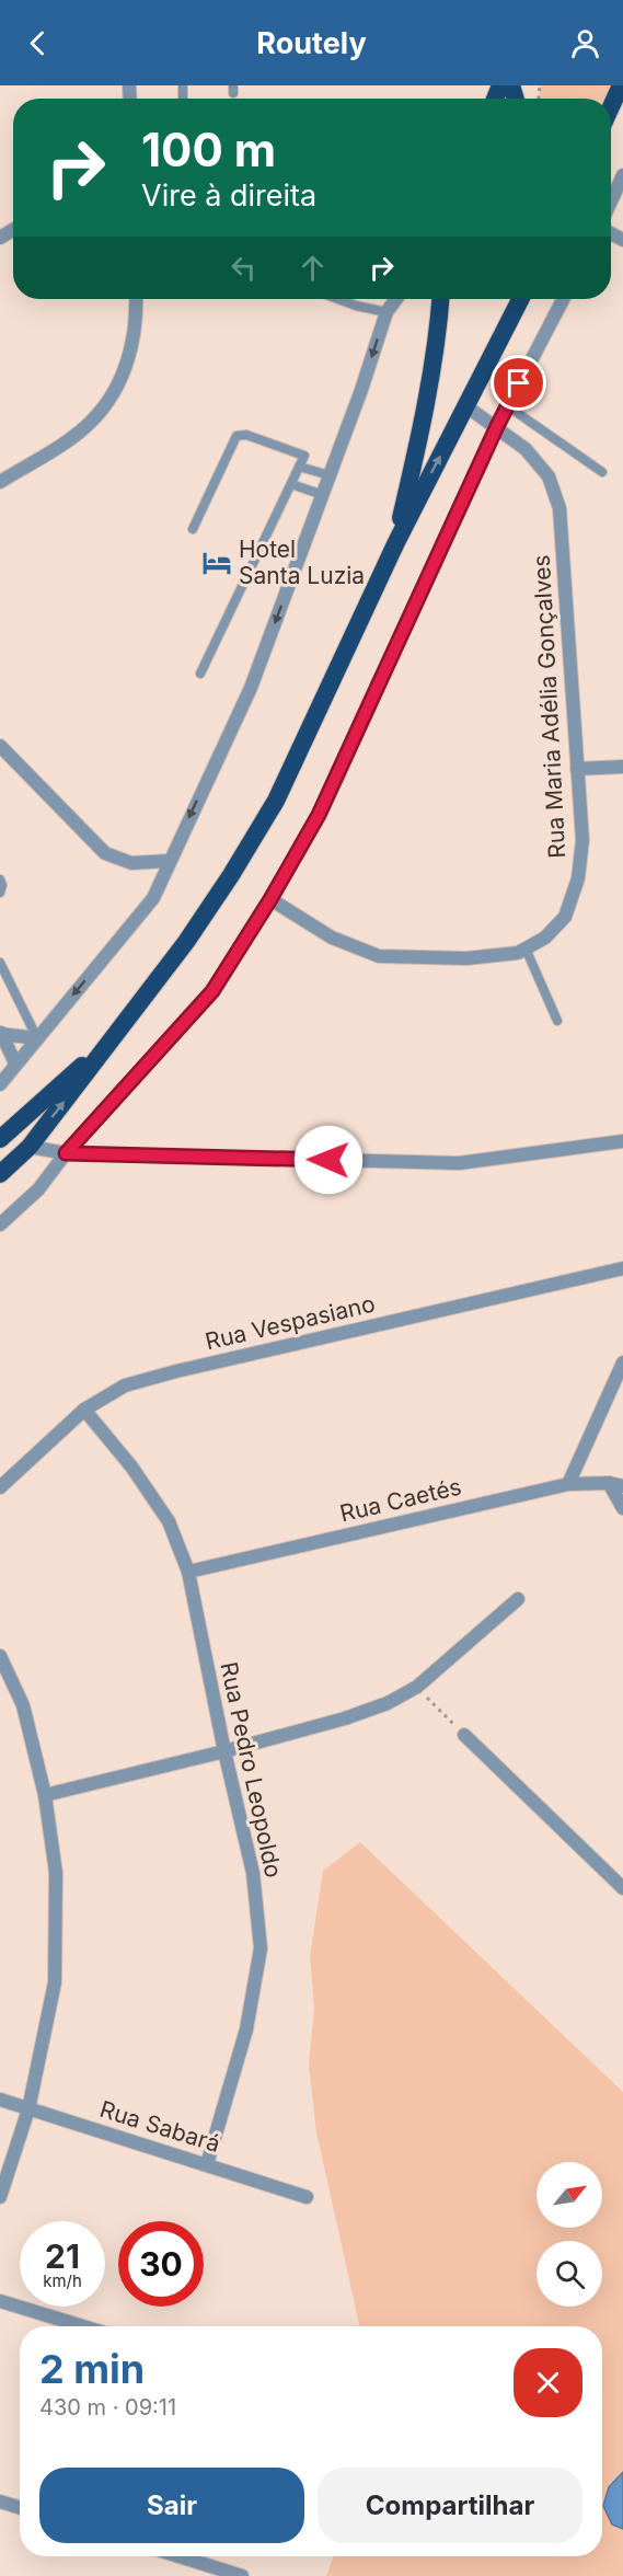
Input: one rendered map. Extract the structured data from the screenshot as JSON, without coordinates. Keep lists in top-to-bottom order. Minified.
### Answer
{"streets":{"street":["Rua Maria Adélia Gonçalves","Rua Vespasiano","Rua Caetés","Rua Pedro Leopoldo","Rua Sabará"]},"crossings":[["Rua Vespasiano","Rua Pedro Leopoldo"],["Rua Caetés","Rua Pedro Leopoldo"],["Rua Pedro Leopoldo","Rua Sabará"]],"places":{"hotel":["Hotel Santa Luzia"]},"north":"top right","page":{"header":"Routely","turn":["100 m","Vire à direita"],"speed":"21 km/h","limit":"30","heading":["2 min","430 m · 09:11"],"buttons":["Sair","Compartilhar"]}}
